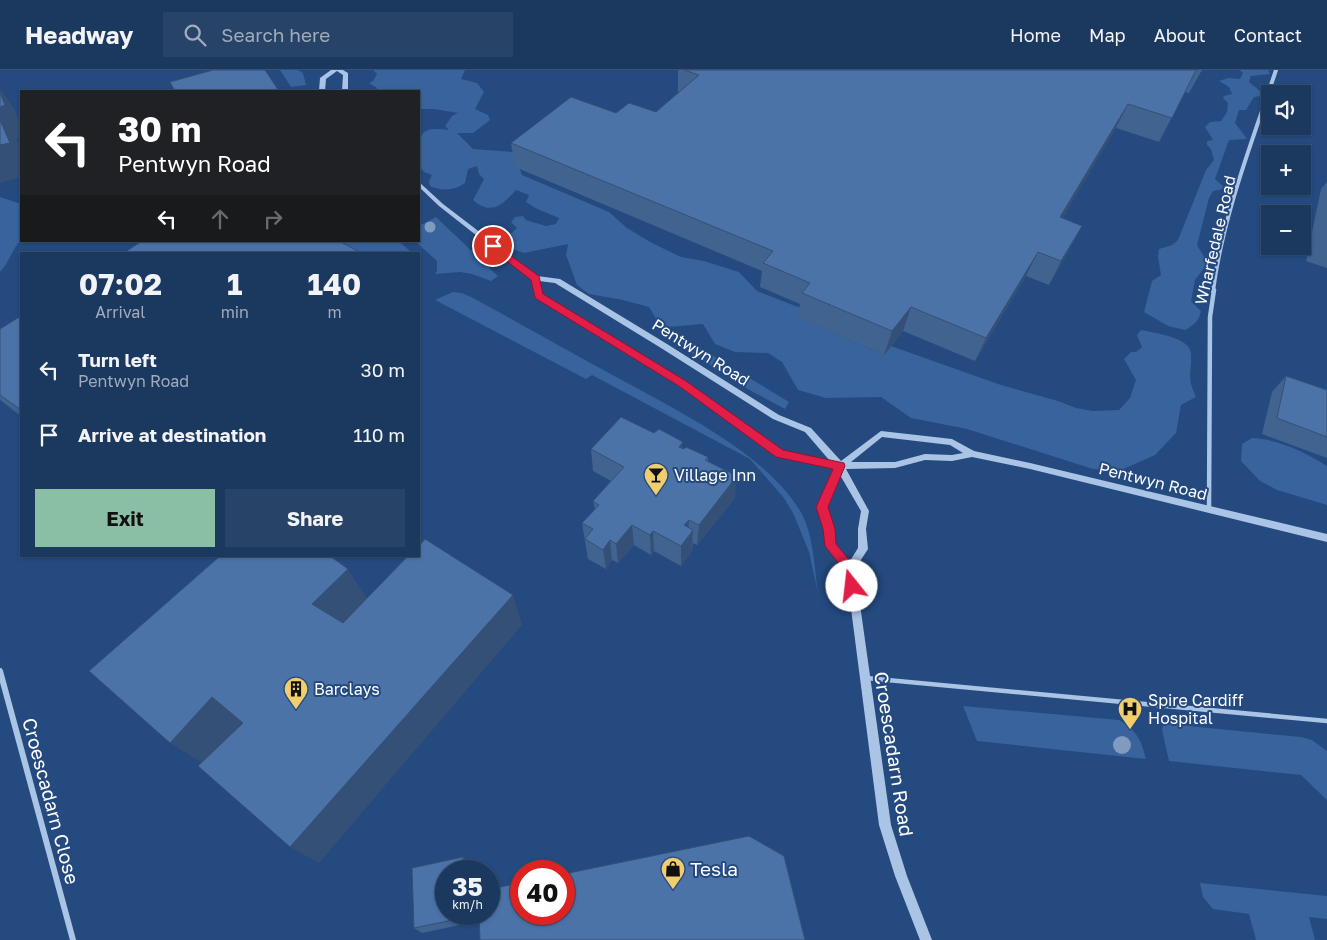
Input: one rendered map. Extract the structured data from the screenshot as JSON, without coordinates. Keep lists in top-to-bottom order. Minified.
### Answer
{"streets":{"street":["Wharfedale Road","Pentwyn Road","Croescadarn Road","Croescadarn Close"]},"crossings":[["Wharfedale Road","Pentwyn Road"]],"places":{"bar":["Village Inn"],"building":["Barclays"],"hospital":["Spire Cardiff Hospital"],"shop":["Tesla"]},"page":{"header":"Headway","search":"Search here","nav":["Home","Map","About","Contact"],"map_buttons":["+","−"],"turn":["30 m","Pentwyn Road"],"eta":["07:02","Arrival","1","min","140","m"],"list":[{"name":"Turn left","note":"Pentwyn Road","value":"30 m"},{"name":"Arrive at destination","value":"110 m"}],"buttons":["Exit","Share"],"speed":"35 km/h","limit":"40"}}
